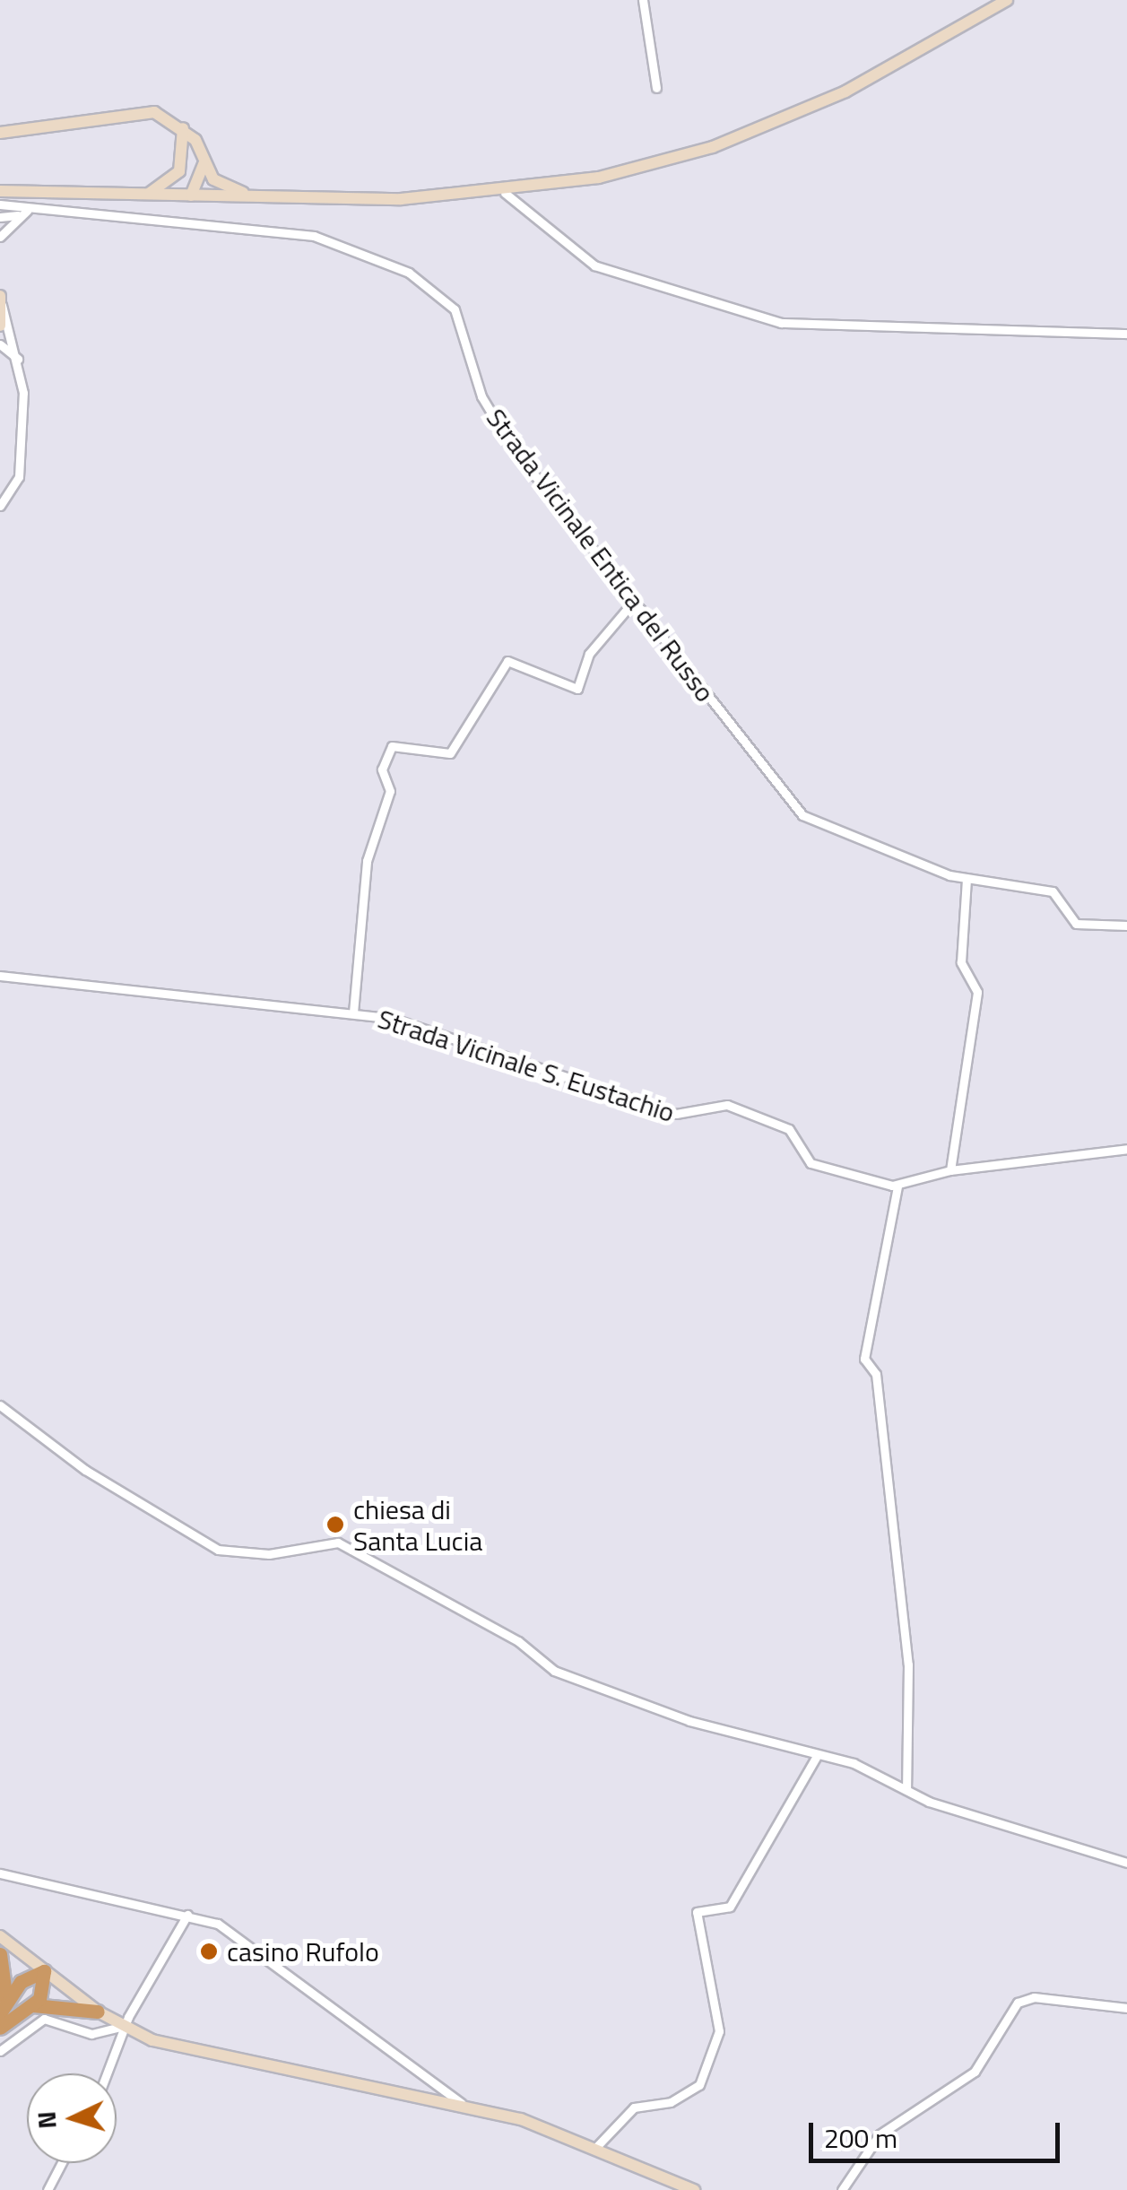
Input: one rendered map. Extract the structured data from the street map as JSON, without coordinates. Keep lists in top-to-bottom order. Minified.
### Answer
{"streets":{"street":["Strada Vicinale Entica del Russo","Strada Vicinale S. Eustachio"]},"places":["chiesa di Santa Lucia","casino Rufolo"],"scale_bar":"200 m","north":"left"}
